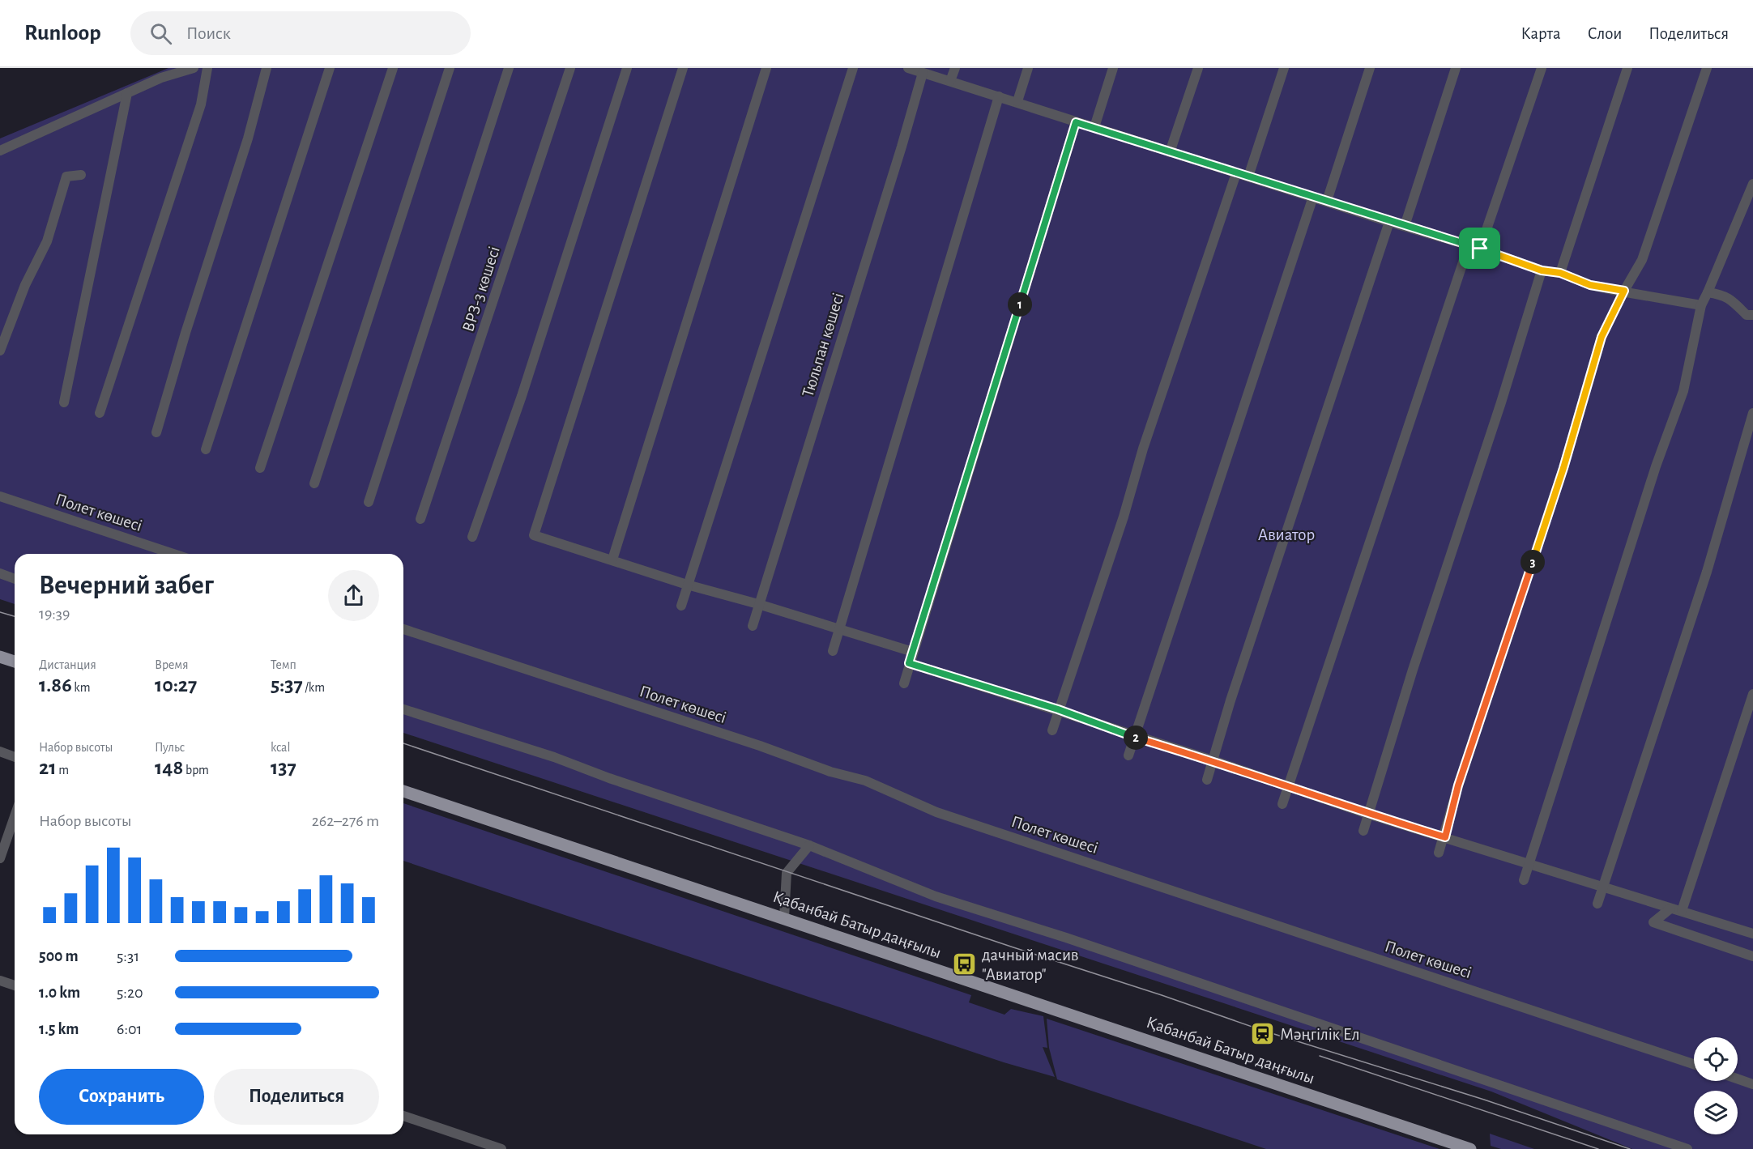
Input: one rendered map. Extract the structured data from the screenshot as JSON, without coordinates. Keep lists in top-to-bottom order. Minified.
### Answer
{"streets":{"main road":["Қабанбай Батыр даңғылы"],"street":["ВРЗ-3 көшесі","Тюльпан көшесі","Полет көшесі"]},"parks":["Авиатор"],"places":{"bus stop":["дачный масив \"Авиатор\""],"station":["Мәңгілік Ел"]},"page":{"header":"Runloop","search":"Поиск","nav":["Карта","Слои","Поделиться"],"pins":["1","3","2"],"heading":["Вечерний забег","19:39"],"stats":[["Дистанция","1.86 km"],["Время","10:27"],["Темп","5:37 /km"],["Набор высоты","21 m"],["Пульс","148 bpm"],["kcal","137"]],"chart":["Набор высоты","262–276 m"],"list":[{"name":"500 m","note":"5:31"},{"name":"1.0 km","note":"5:20"},{"name":"1.5 km","note":"6:01"}],"buttons":["Сохранить","Поделиться"]}}
